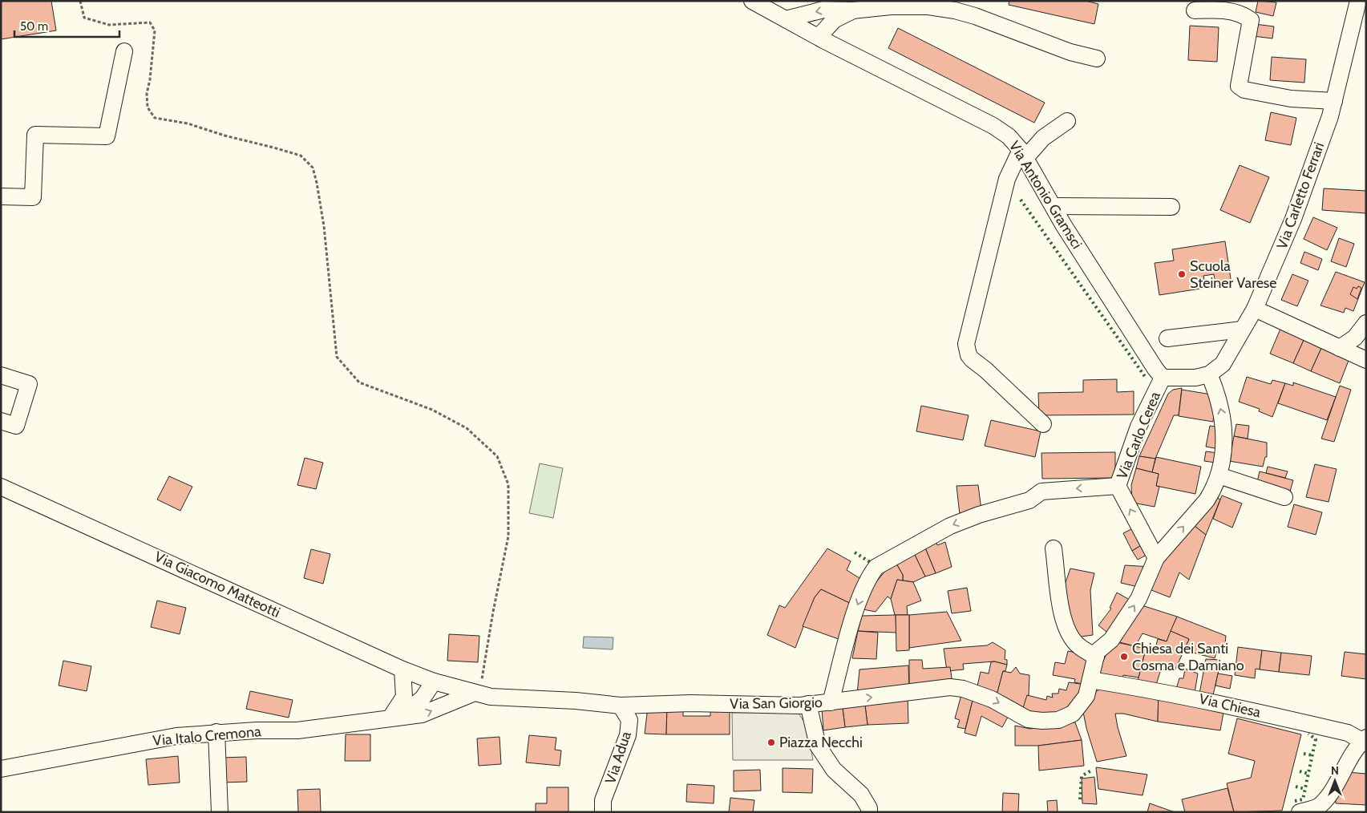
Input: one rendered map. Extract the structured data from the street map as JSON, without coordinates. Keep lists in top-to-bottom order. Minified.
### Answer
{"streets":{"street":["Via Antonio Gramsci","Via Carletto Ferrari","Via Carlo Cerea","Via Giacomo Matteotti","Via San Giorgio","Via Chiesa","Via Italo Cremona","Via Adua"]},"crossings":[["Via Antonio Gramsci","Via Carlo Cerea"],["Via Giacomo Matteotti","Via San Giorgio"],["Via San Giorgio","Via Chiesa"],["Via San Giorgio","Via Italo Cremona"],["Via San Giorgio","Via Adua"]],"one_way":["Via San Giorgio"],"places":["Scuola Steiner Varese","Chiesa dei Santi Cosma e Damiano","Piazza Necchi"],"scale_bar":"50 m","north":"top"}
